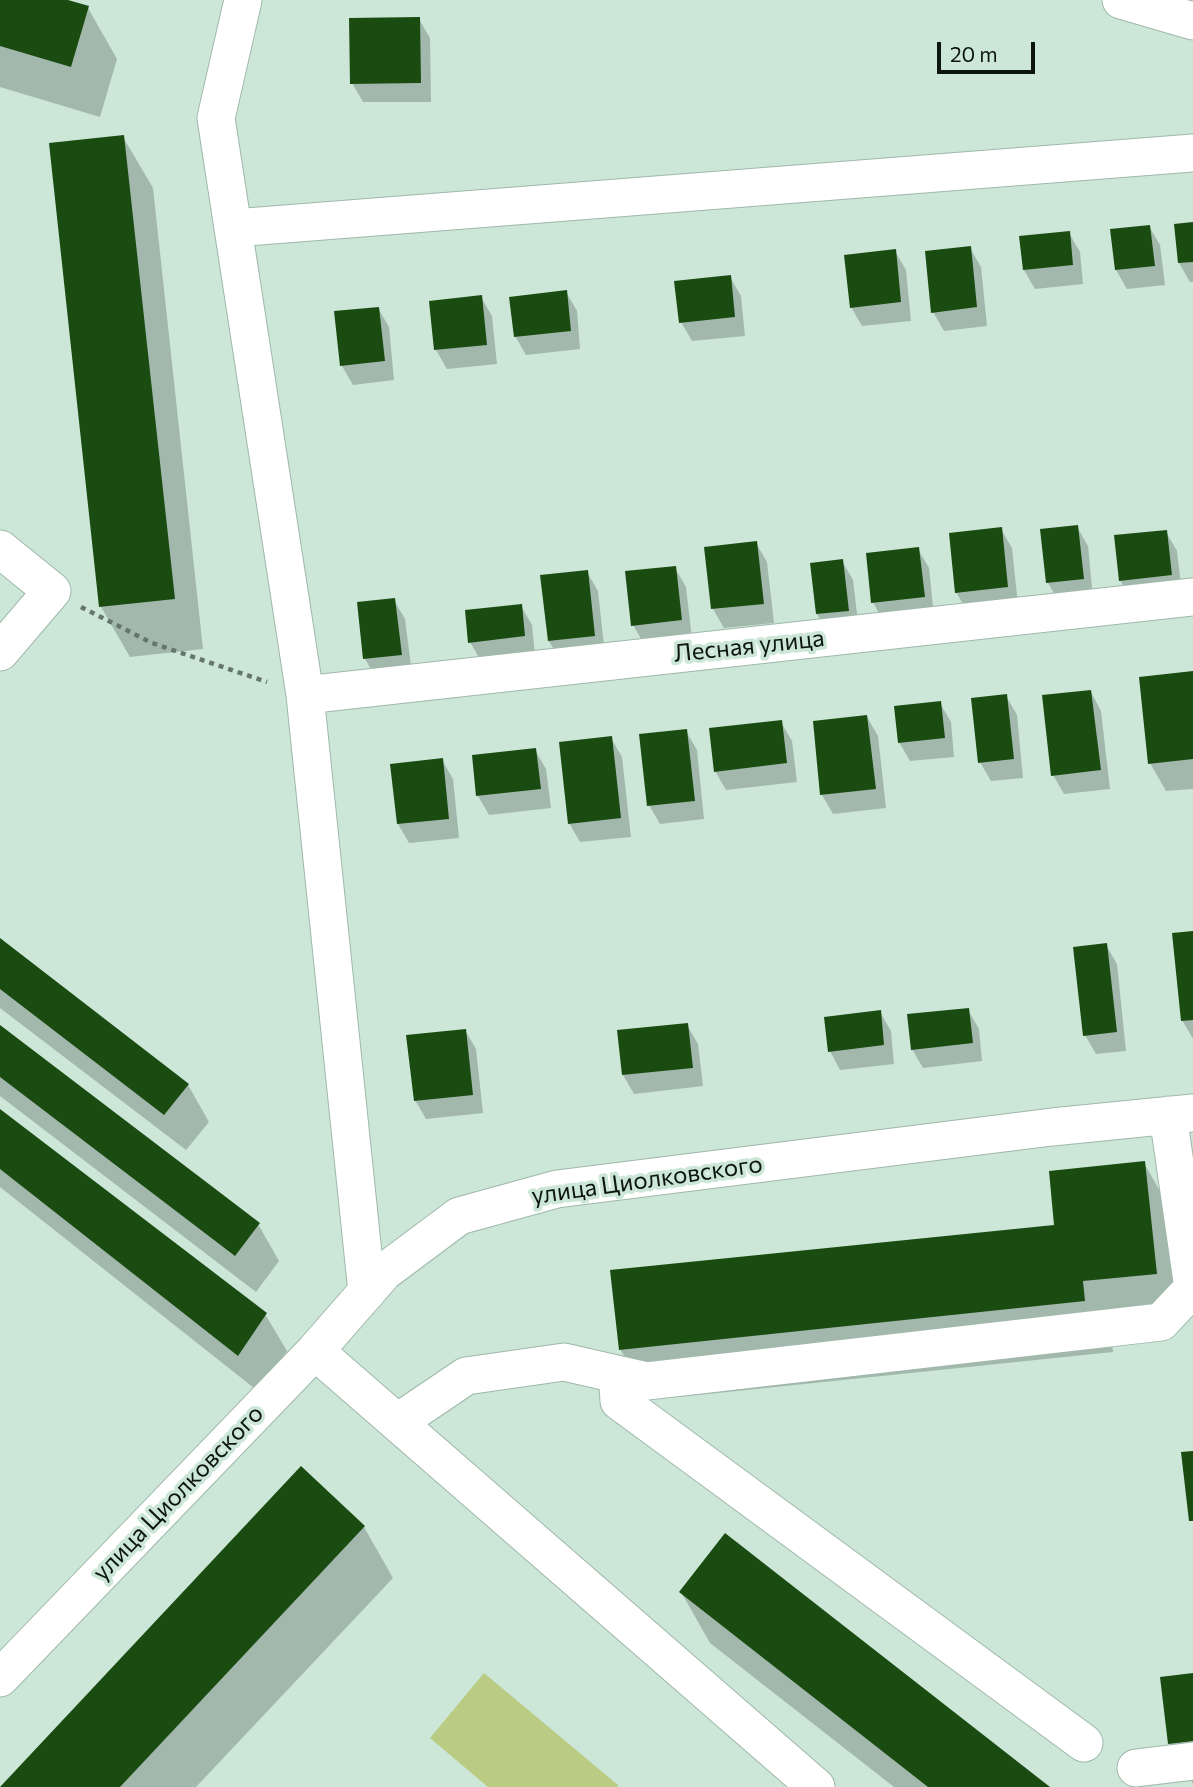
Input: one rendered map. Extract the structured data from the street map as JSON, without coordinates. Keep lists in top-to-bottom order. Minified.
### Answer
{"streets":{"street":["Лесная улица","улица Циолковского"]},"scale_bar":"20 m"}
